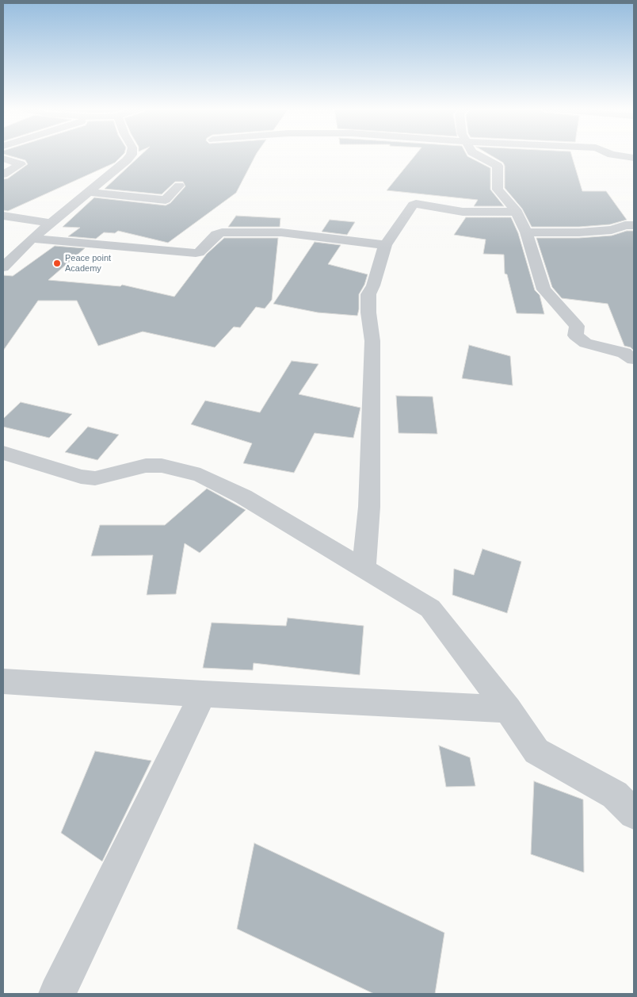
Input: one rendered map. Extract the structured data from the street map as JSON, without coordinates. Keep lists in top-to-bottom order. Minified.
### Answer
{"places":["Peace point Academy"]}
